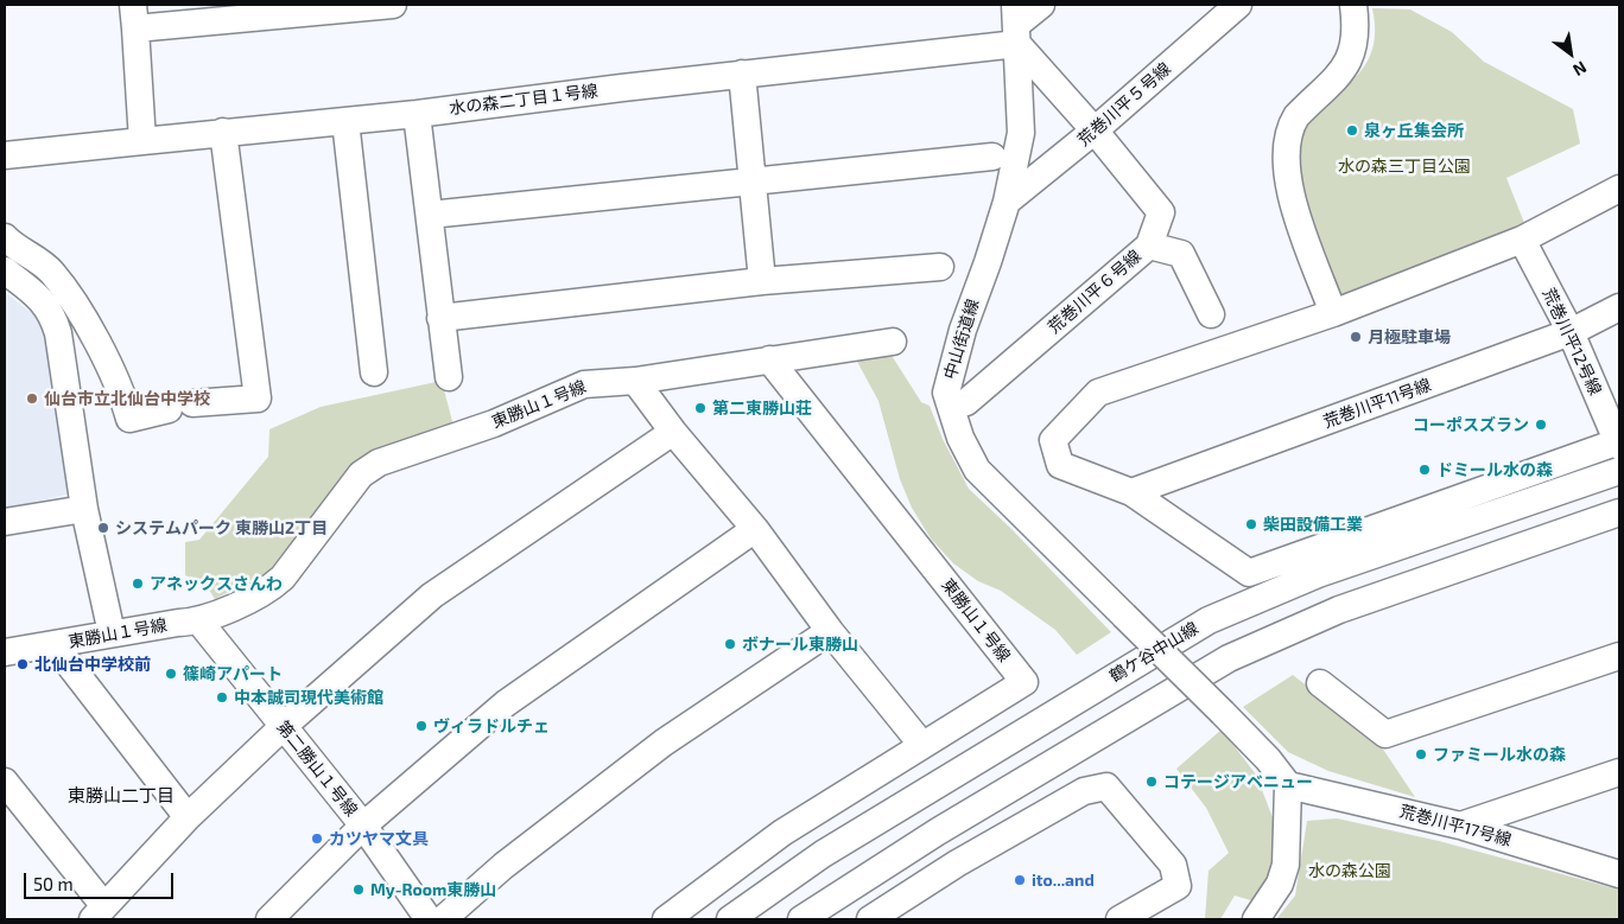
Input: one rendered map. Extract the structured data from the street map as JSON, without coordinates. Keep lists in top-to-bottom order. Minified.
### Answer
{"streets":{"street":["水の森二丁目１号線","荒巻川平５号線","荒巻川平６号線","中山街道線","荒巻川平12号線","荒巻川平11号線","東勝山１号線","鶴ケ谷中山線","第二勝山１号線","荒巻川平17号線"]},"crossings":[["水の森二丁目１号線","荒巻川平６号線"],["水の森二丁目１号線","中山街道線"],["荒巻川平５号線","荒巻川平６号線"],["荒巻川平５号線","中山街道線"],["荒巻川平６号線","中山街道線"],["中山街道線","荒巻川平17号線"],["荒巻川平12号線","荒巻川平11号線"],["東勝山１号線","第二勝山１号線"]],"districts":["東勝山二丁目"],"parks":["水の森三丁目公園","水の森公園"],"places":["泉ヶ丘集会所","月極駐車場","仙台市立北仙台中学校","第二東勝山荘","コーポスズラン","ドミール水の森","柴田設備工業","システムパーク 東勝山2丁目","アネックスさんわ","ボナール東勝山","北仙台中学校前","篠崎アパート","中本誠司現代美術館","ヴィラドルチェ","ファミール水の森","コテージアベニュー","カツヤマ文具","ito...and","My-Room東勝山"],"scale_bar":"50 m","north":"bottom right"}
